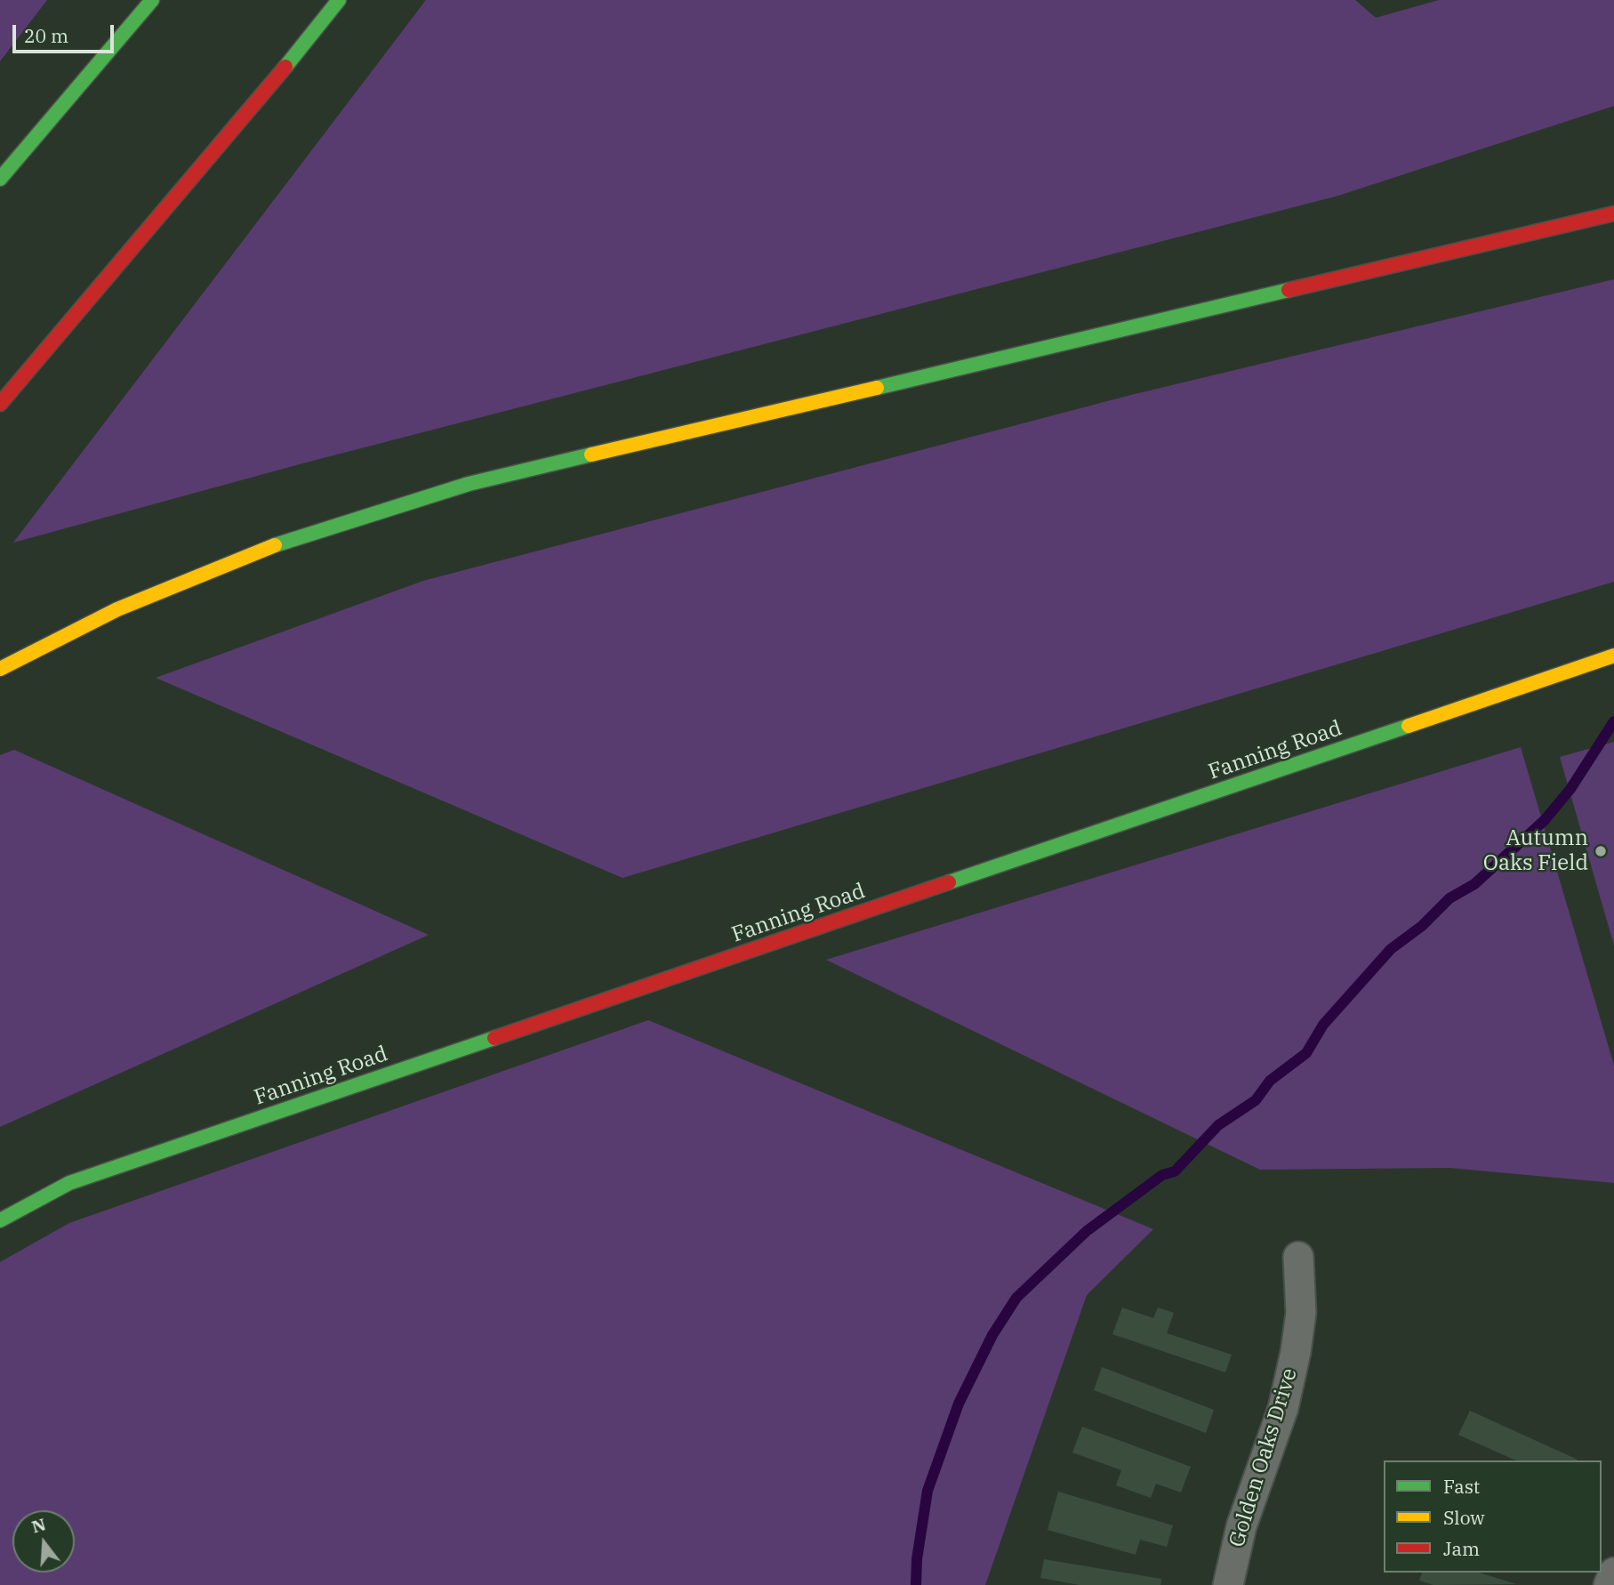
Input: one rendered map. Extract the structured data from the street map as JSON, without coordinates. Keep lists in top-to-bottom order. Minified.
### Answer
{"streets":{"main road":["Fanning Road"],"street":["Golden Oaks Drive"]},"places":["Autumn Oaks Field"],"legend":["Fast","Slow","Jam"],"scale_bar":"20 m","north":"top"}
